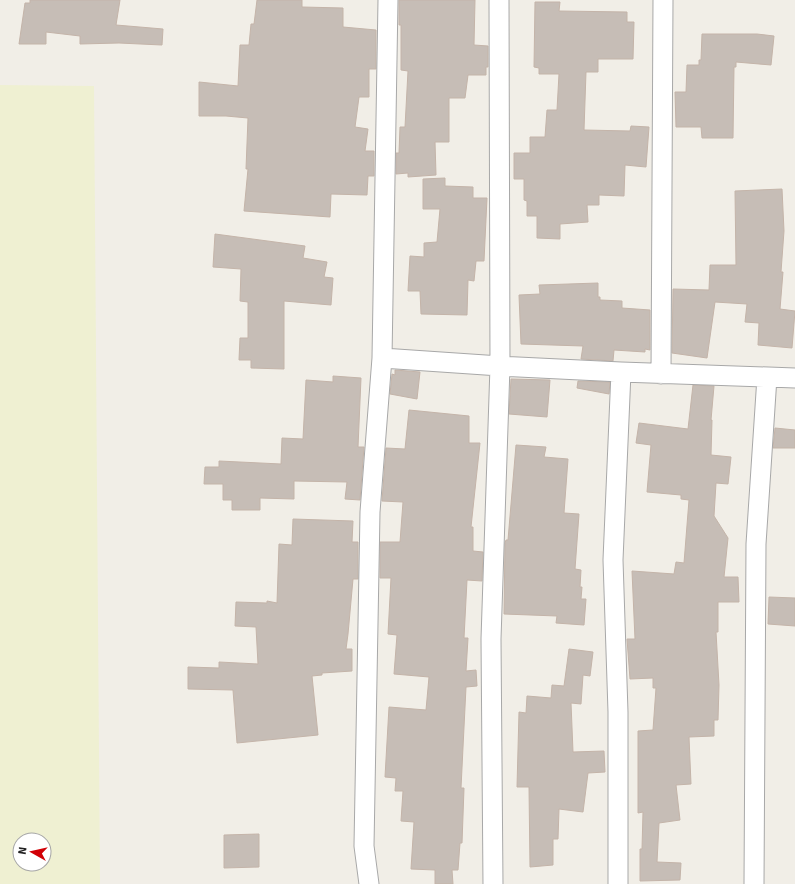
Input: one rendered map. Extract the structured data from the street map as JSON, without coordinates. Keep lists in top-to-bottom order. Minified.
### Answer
{"north":"left"}
